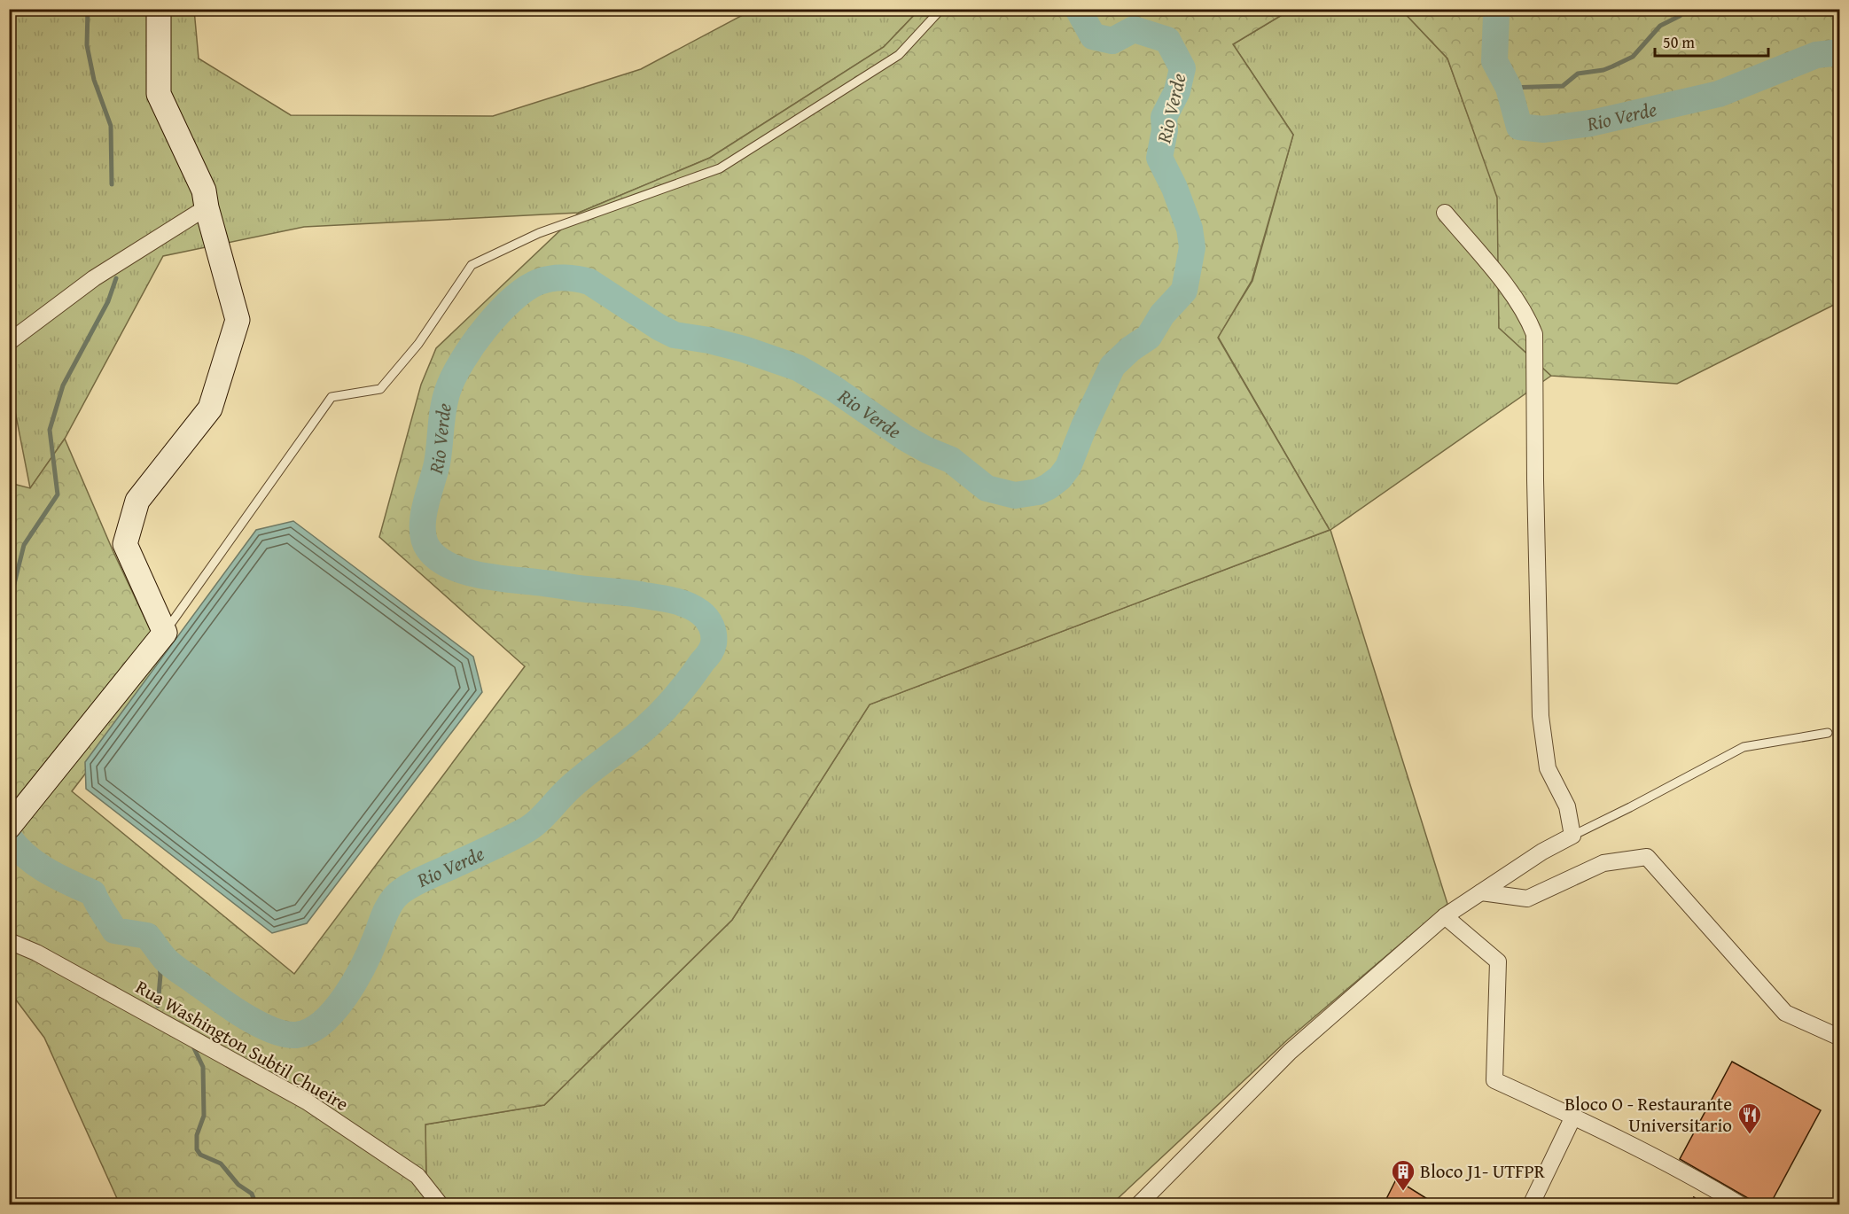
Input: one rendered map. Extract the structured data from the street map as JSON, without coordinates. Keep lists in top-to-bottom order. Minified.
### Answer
{"streets":{"street":["Rua Washington Subtil Chueire"]},"water":["Rio Verde"],"places":{"restaurant":["Bloco O - Restaurante Universitario"],"building":["Bloco J1- UTFPR"]},"scale_bar":"50 m"}
